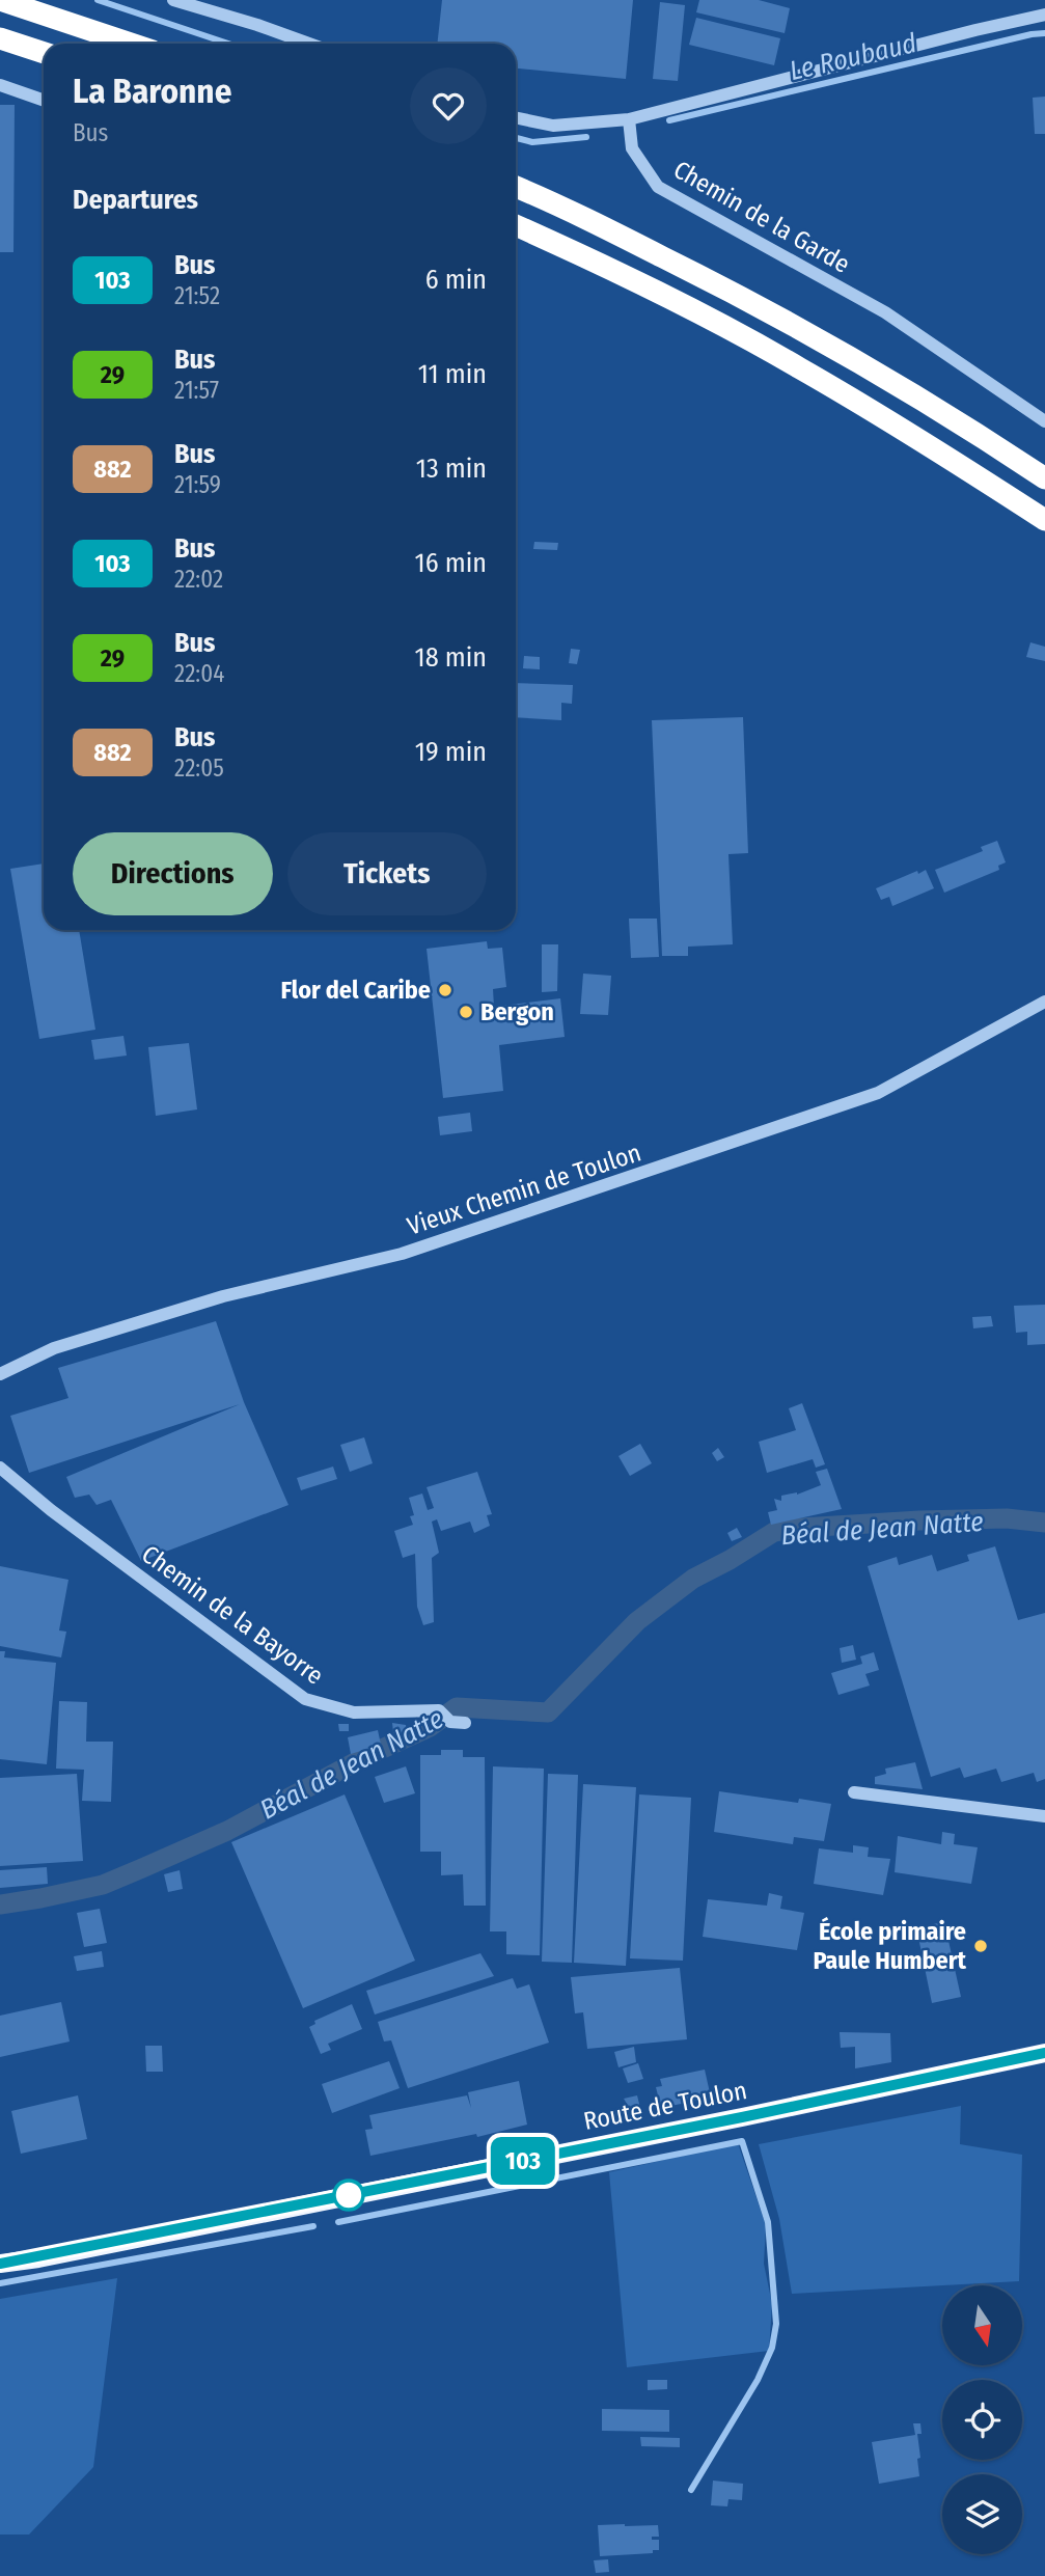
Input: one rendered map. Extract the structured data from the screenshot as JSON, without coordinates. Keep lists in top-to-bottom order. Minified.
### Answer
{"streets":{"main road":["Route de Toulon"],"street":["Chemin de la Garde","Vieux Chemin de Toulon","Chemin de la Bayorre"]},"water":["Le Roubaud","Béal de Jean Natte"],"places":["Flor del Caribe","Bergon","École primaire Paule Humbert"],"lines":["bus line 103"],"north":"bottom","page":{"on_map":"103","heading":[["La Baronne","Bus"],"Departures"],"list":[{"mark":"103","name":"Bus","note":"21:52","value":"6 min"},{"mark":"29","name":"Bus","note":"21:57","value":"11 min"},{"mark":"882","name":"Bus","note":"21:59","value":"13 min"},{"mark":"103","name":"Bus","note":"22:02","value":"16 min"},{"mark":"29","name":"Bus","note":"22:04","value":"18 min"},{"mark":"882","name":"Bus","note":"22:05","value":"19 min"}],"buttons":["Directions","Tickets"]}}
